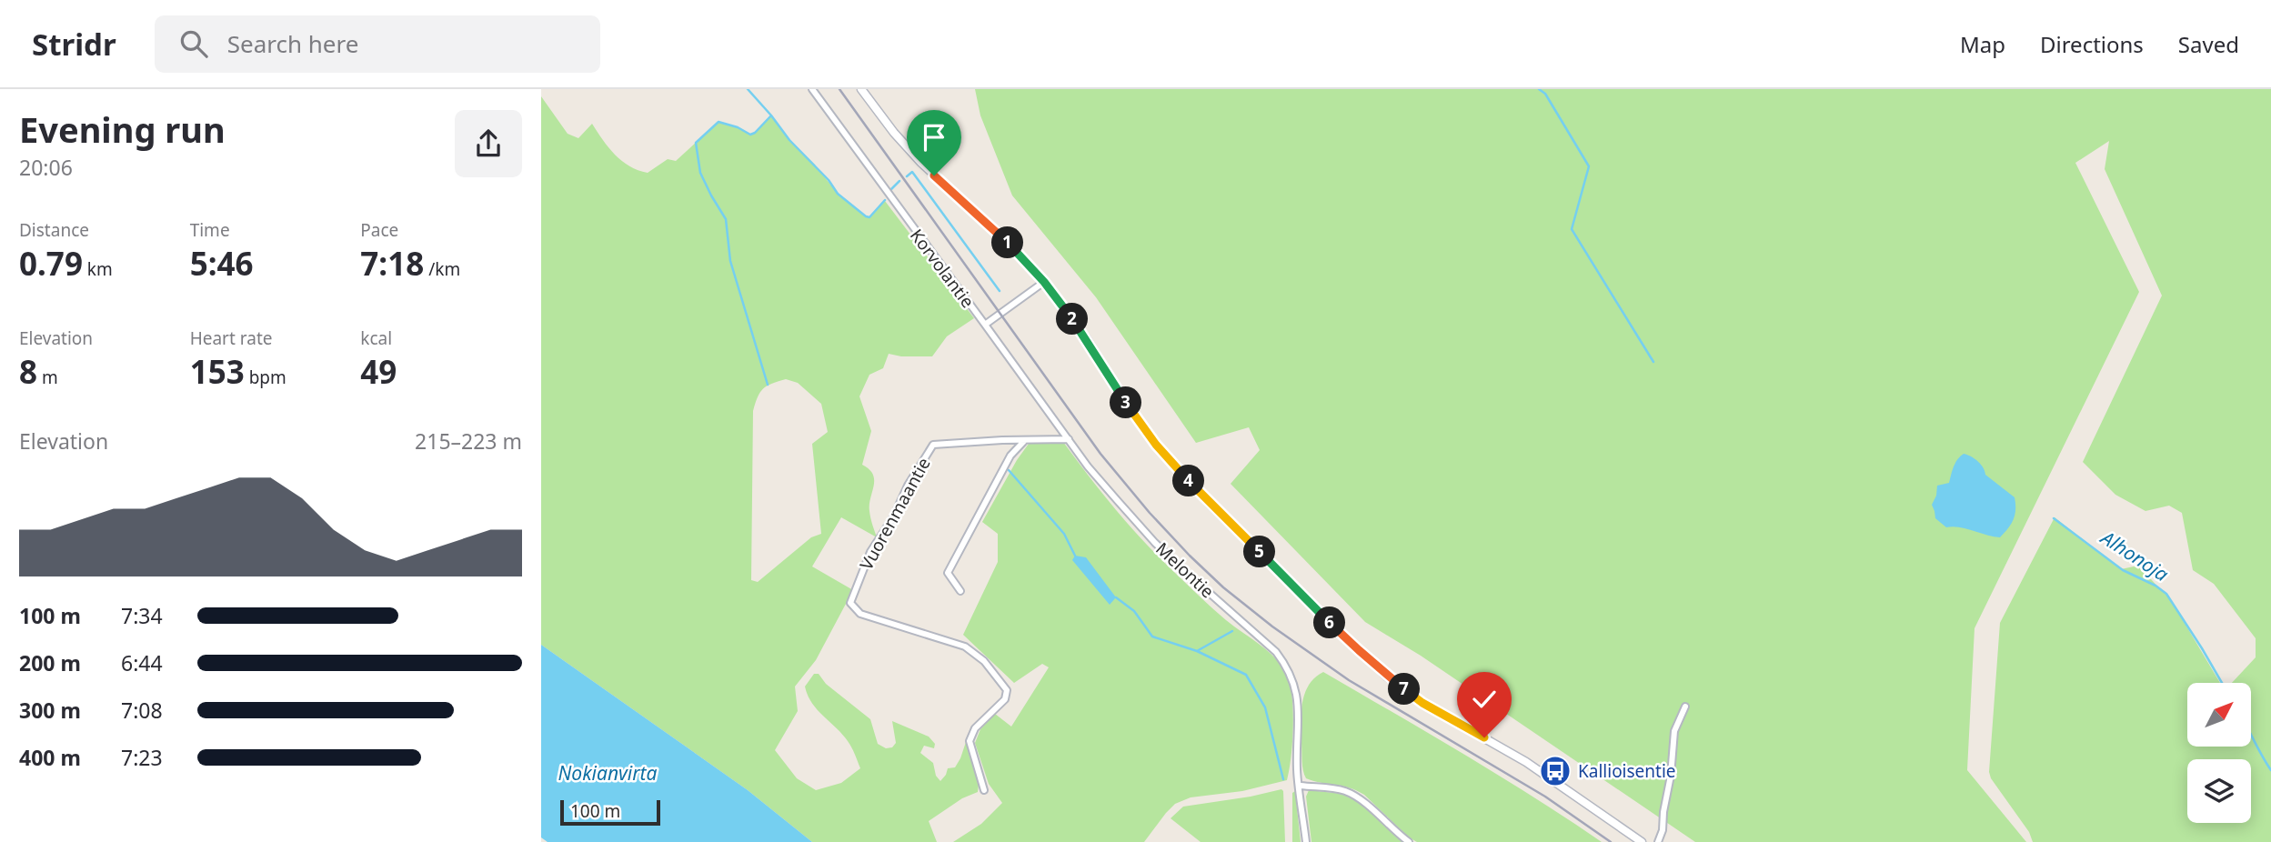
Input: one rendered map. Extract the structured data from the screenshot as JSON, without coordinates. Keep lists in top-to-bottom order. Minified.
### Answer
{"streets":{"street":["Korvolantie","Vuorenmaantie","Melontie"]},"crossings":[["Korvolantie","Melontie"],["Vuorenmaantie","Melontie"]],"water":["Alhonoja","Nokianvirta"],"places":{"bus stop":["Kallioisentie"]},"scale_bar":"100 m","north":"top right","page":{"header":"Stridr","search":"Search here","nav":["Map","Directions","Saved"],"heading":["Evening run","20:06"],"stats":[["Distance","0.79 km"],["Time","5:46"],["Pace","7:18 /km"],["Elevation","8 m"],["Heart rate","153 bpm"],["kcal","49"]],"pins":["1","2","3","4","5","6","7"],"chart":["Elevation","215–223 m"],"list":[{"name":"100 m","note":"7:34"},{"name":"200 m","note":"6:44"},{"name":"300 m","note":"7:08"},{"name":"400 m","note":"7:23"}],"scale":"100 m"}}
